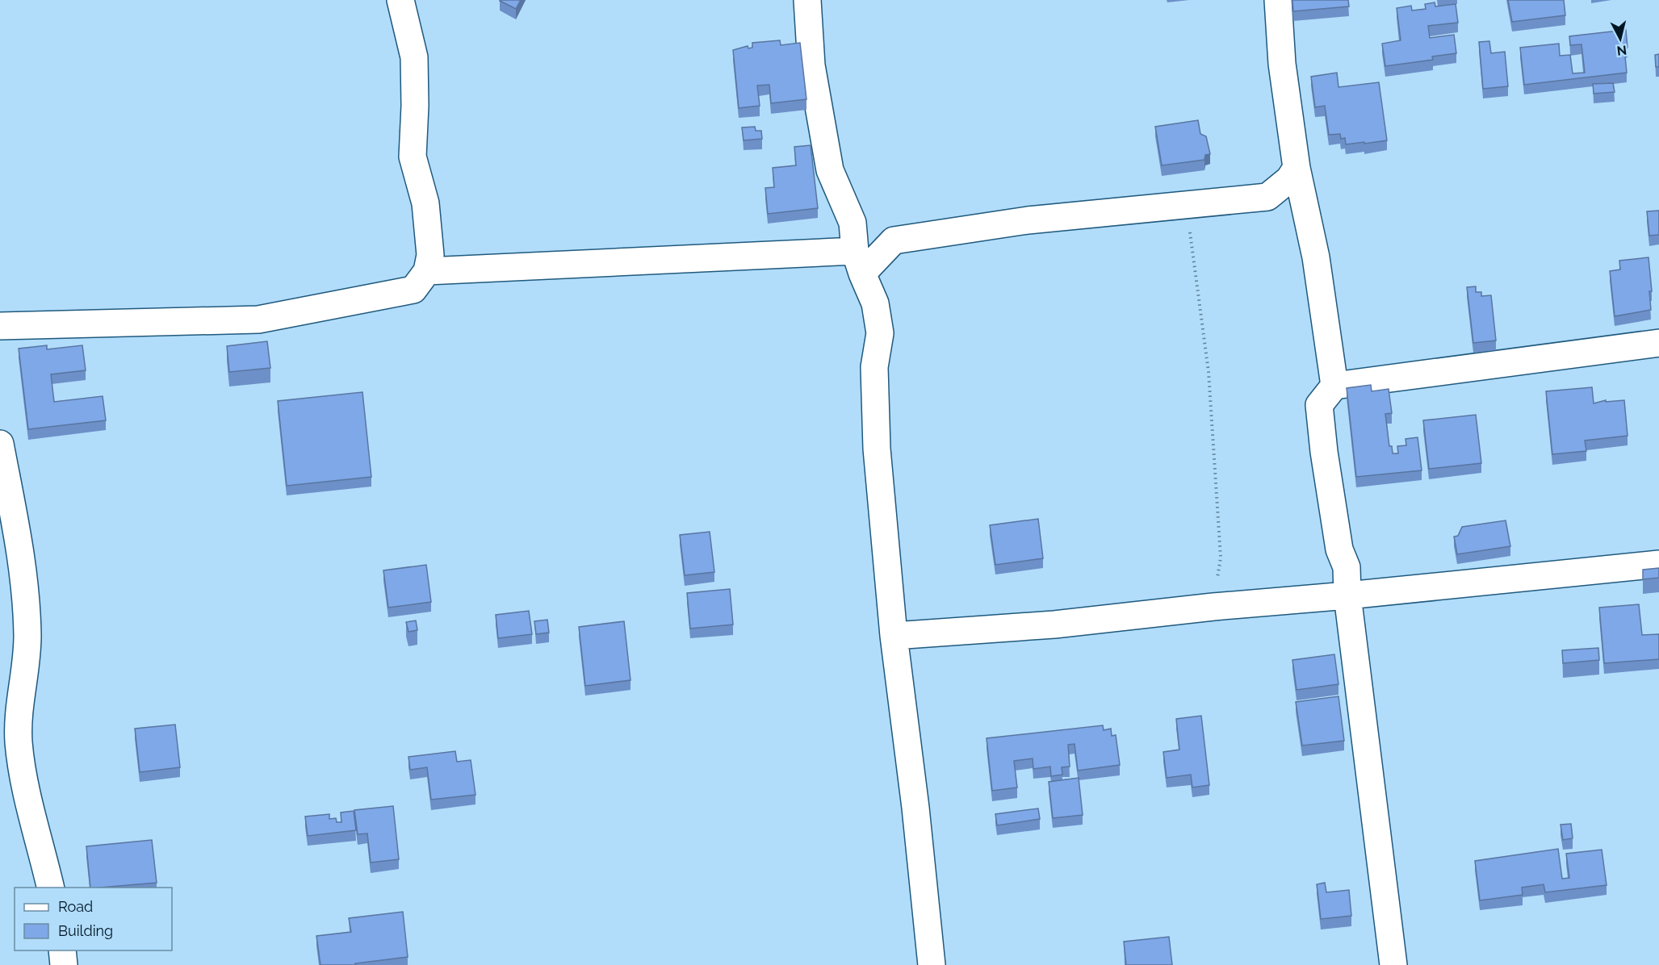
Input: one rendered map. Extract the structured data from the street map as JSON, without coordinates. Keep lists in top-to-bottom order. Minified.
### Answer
{"legend":["Road","Building"],"north":"bottom"}
